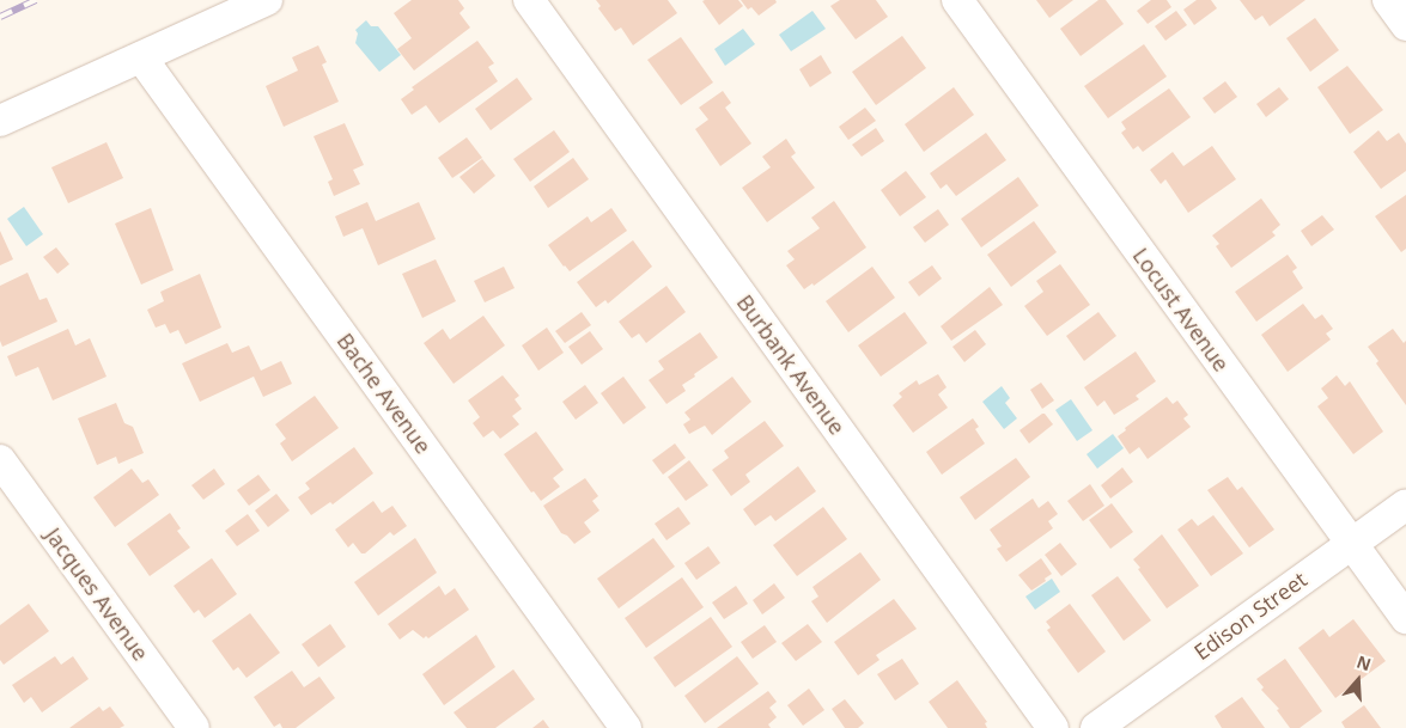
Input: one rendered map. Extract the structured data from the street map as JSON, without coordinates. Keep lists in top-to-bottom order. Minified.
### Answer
{"streets":{"street":["Locust Avenue","Burbank Avenue","Bache Avenue","Jacques Avenue","Edison Street"]},"crossings":[["Locust Avenue","Edison Street"]],"north":"top"}
